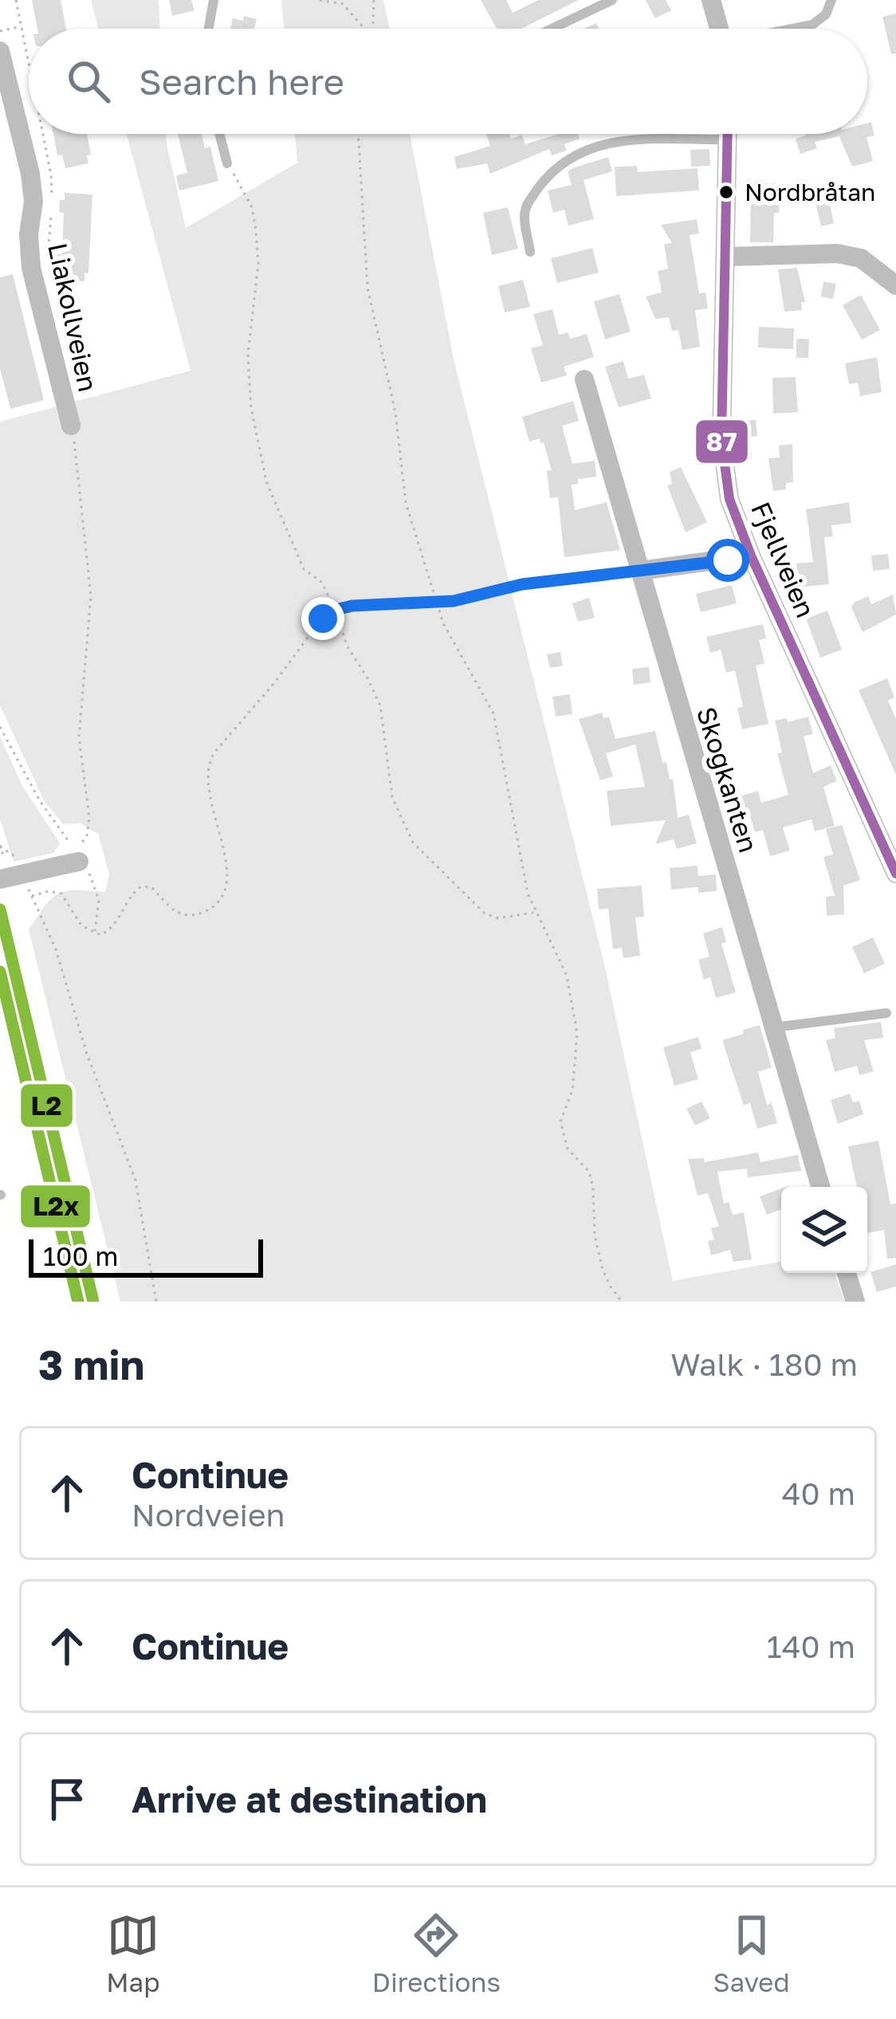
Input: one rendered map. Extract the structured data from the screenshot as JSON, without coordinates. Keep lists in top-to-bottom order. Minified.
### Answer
{"streets":{"street":["Liakollveien","Fjellveien","Skogkanten"]},"places":["Nordbråtan"],"lines":["transit line 87","transit line L2","transit line L2x"],"scale_bar":"100 m","page":{"search":"Search here","scale":"100 m","heading":["3 min","Walk · 180 m"],"list":[["Continue","Nordveien","40 m"],["Continue","140 m"],"Arrive at destination"],"nav":["Map","Directions","Saved"]}}
